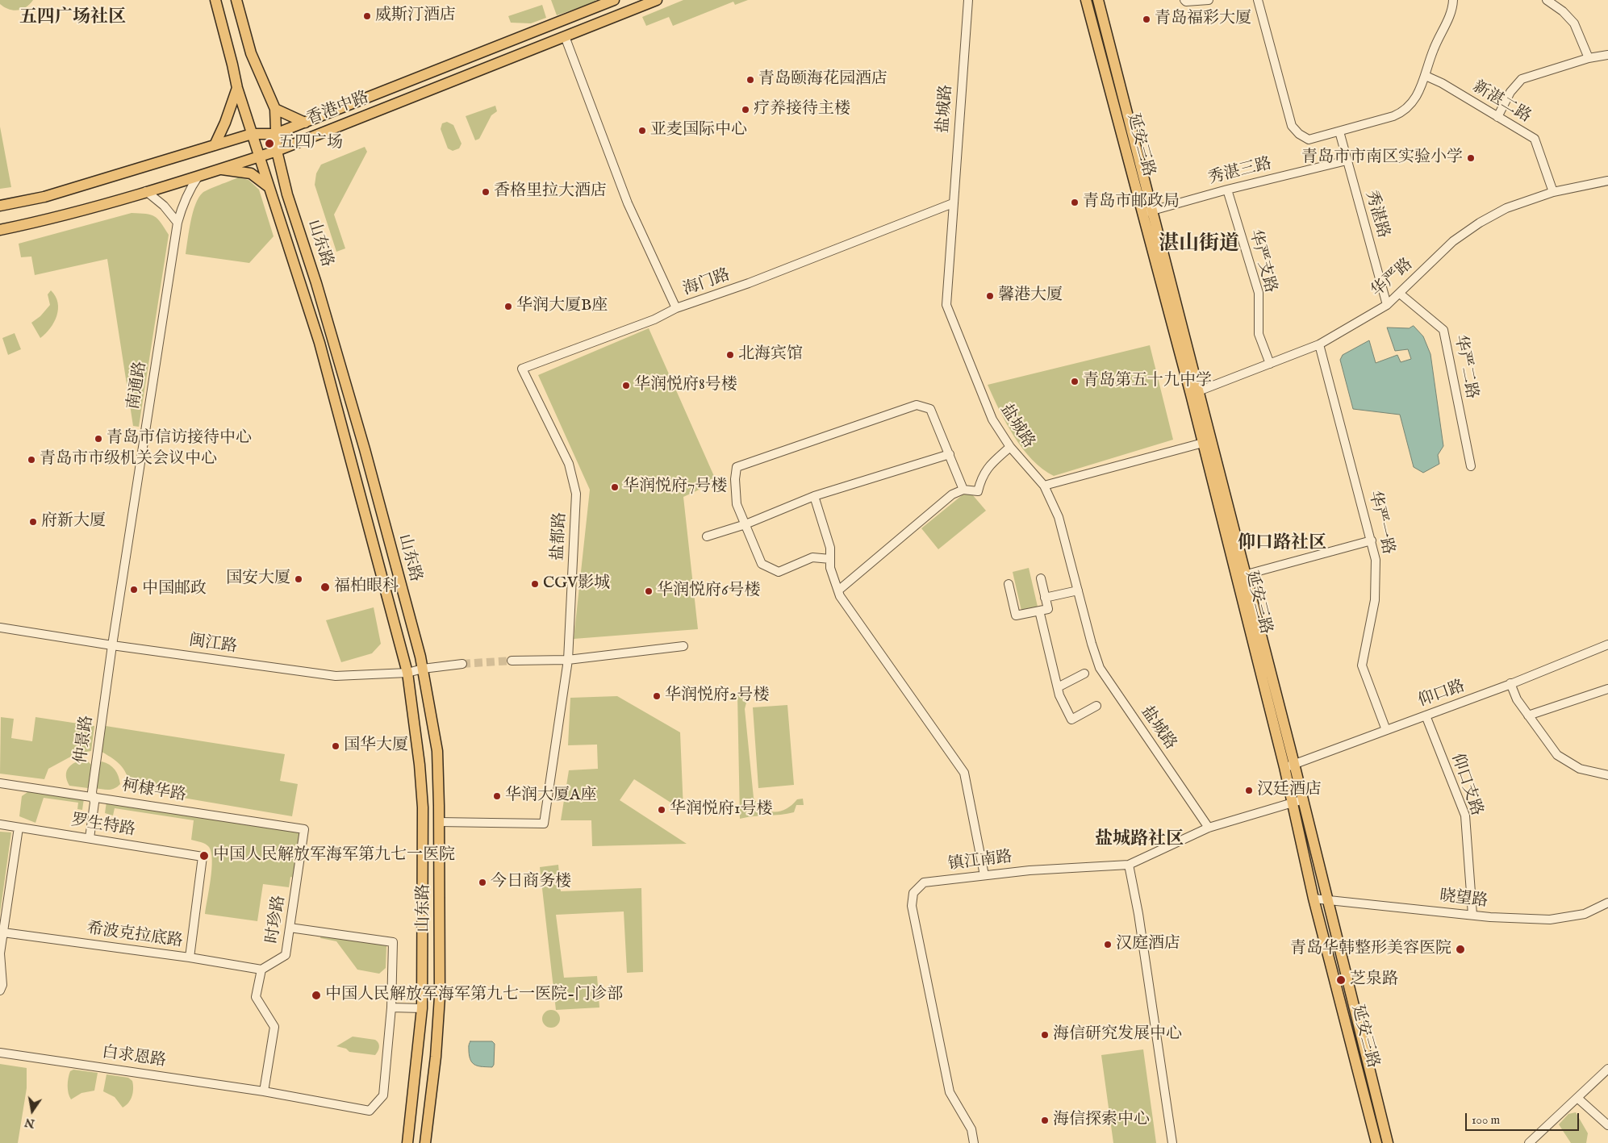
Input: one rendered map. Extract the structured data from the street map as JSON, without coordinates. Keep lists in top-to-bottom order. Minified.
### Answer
{"streets":{"main road":["香港中路","延安三路","山东路"],"street":["新湛二路","盐城路","秀湛三路","秀湛路","华严支路","华严路","海门路","华严二路","南通路","华严一路","盐都路","闽江路","仰口路","仲景路","仰口支路","柯棣华路","罗生特路","镇江南路","晓望路","时珍路","希波克拉底路","白求恩路"]},"crossings":[["新湛二路","华严路"],["香港中路","山东路"],["香港中路","海门路"],["香港中路","南通路"],["盐城路","海门路"],["盐城路","镇江南路"],["延安三路","秀湛三路"],["延安三路","华严路"],["延安三路","仰口路"],["延安三路","镇江南路"],["延安三路","晓望路"],["秀湛三路","秀湛路"],["秀湛三路","华严支路"],["秀湛路","华严路"],["山东路","盐都路"],["山东路","闽江路"],["华严支路","华严路"],["华严路","华严二路"],["华严路","华严一路"],["海门路","盐都路"],["南通路","闽江路"],["南通路","仲景路"],["华严一路","仰口路"],["闽江路","仲景路"],["仰口路","仰口支路"],["仲景路","柯棣华路"],["仲景路","罗生特路"],["仰口支路","晓望路"],["柯棣华路","时珍路"],["罗生特路","希波克拉底路"],["时珍路","希波克拉底路"]],"districts":["五四广场社区","湛山街道","仰口路社区","盐城路社区"],"places":["威斯汀酒店","青岛福彩大厦","青岛颐海花园酒店","疗养接待主楼","亚麦国际中心","五四广场","青岛市市南区实验小学","香格里拉大酒店","青岛市邮政局","馨港大厦","华润大厦B座","北海宾馆","青岛第五十九中学","华润悦府8号楼","青岛市信访接待中心","青岛市市级机关会议中心","华润悦府7号楼","府新大厦","国安大厦","CGV影城","福柏眼科","中国邮政","华润悦府6号楼","华润悦府2号楼","国华大厦","汉廷酒店","华润大厦A座","华润悦府1号楼","中国人民解放军海军第九七一医院","今日商务楼","汉庭酒店","青岛华韩整形美容医院","芝泉路","中国人民解放军海军第九七一医院-门诊部","海信研究发展中心","海信探索中心"],"scale_bar":"100 m","north":"bottom"}
